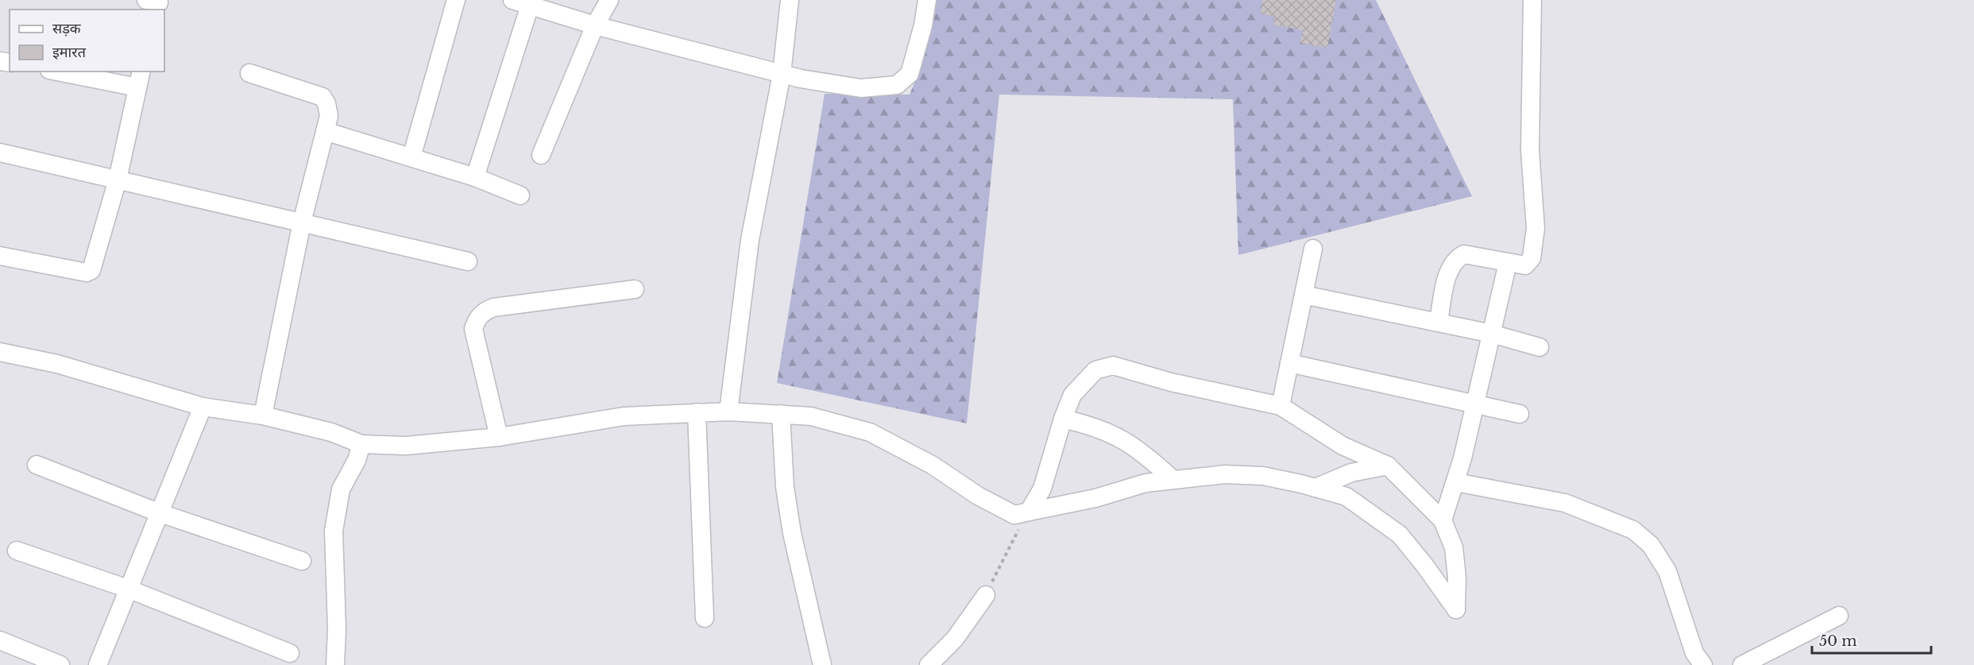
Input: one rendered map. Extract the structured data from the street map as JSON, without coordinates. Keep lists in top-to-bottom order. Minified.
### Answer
{"legend":["सड़क","इमारत"],"scale_bar":"50 m"}
